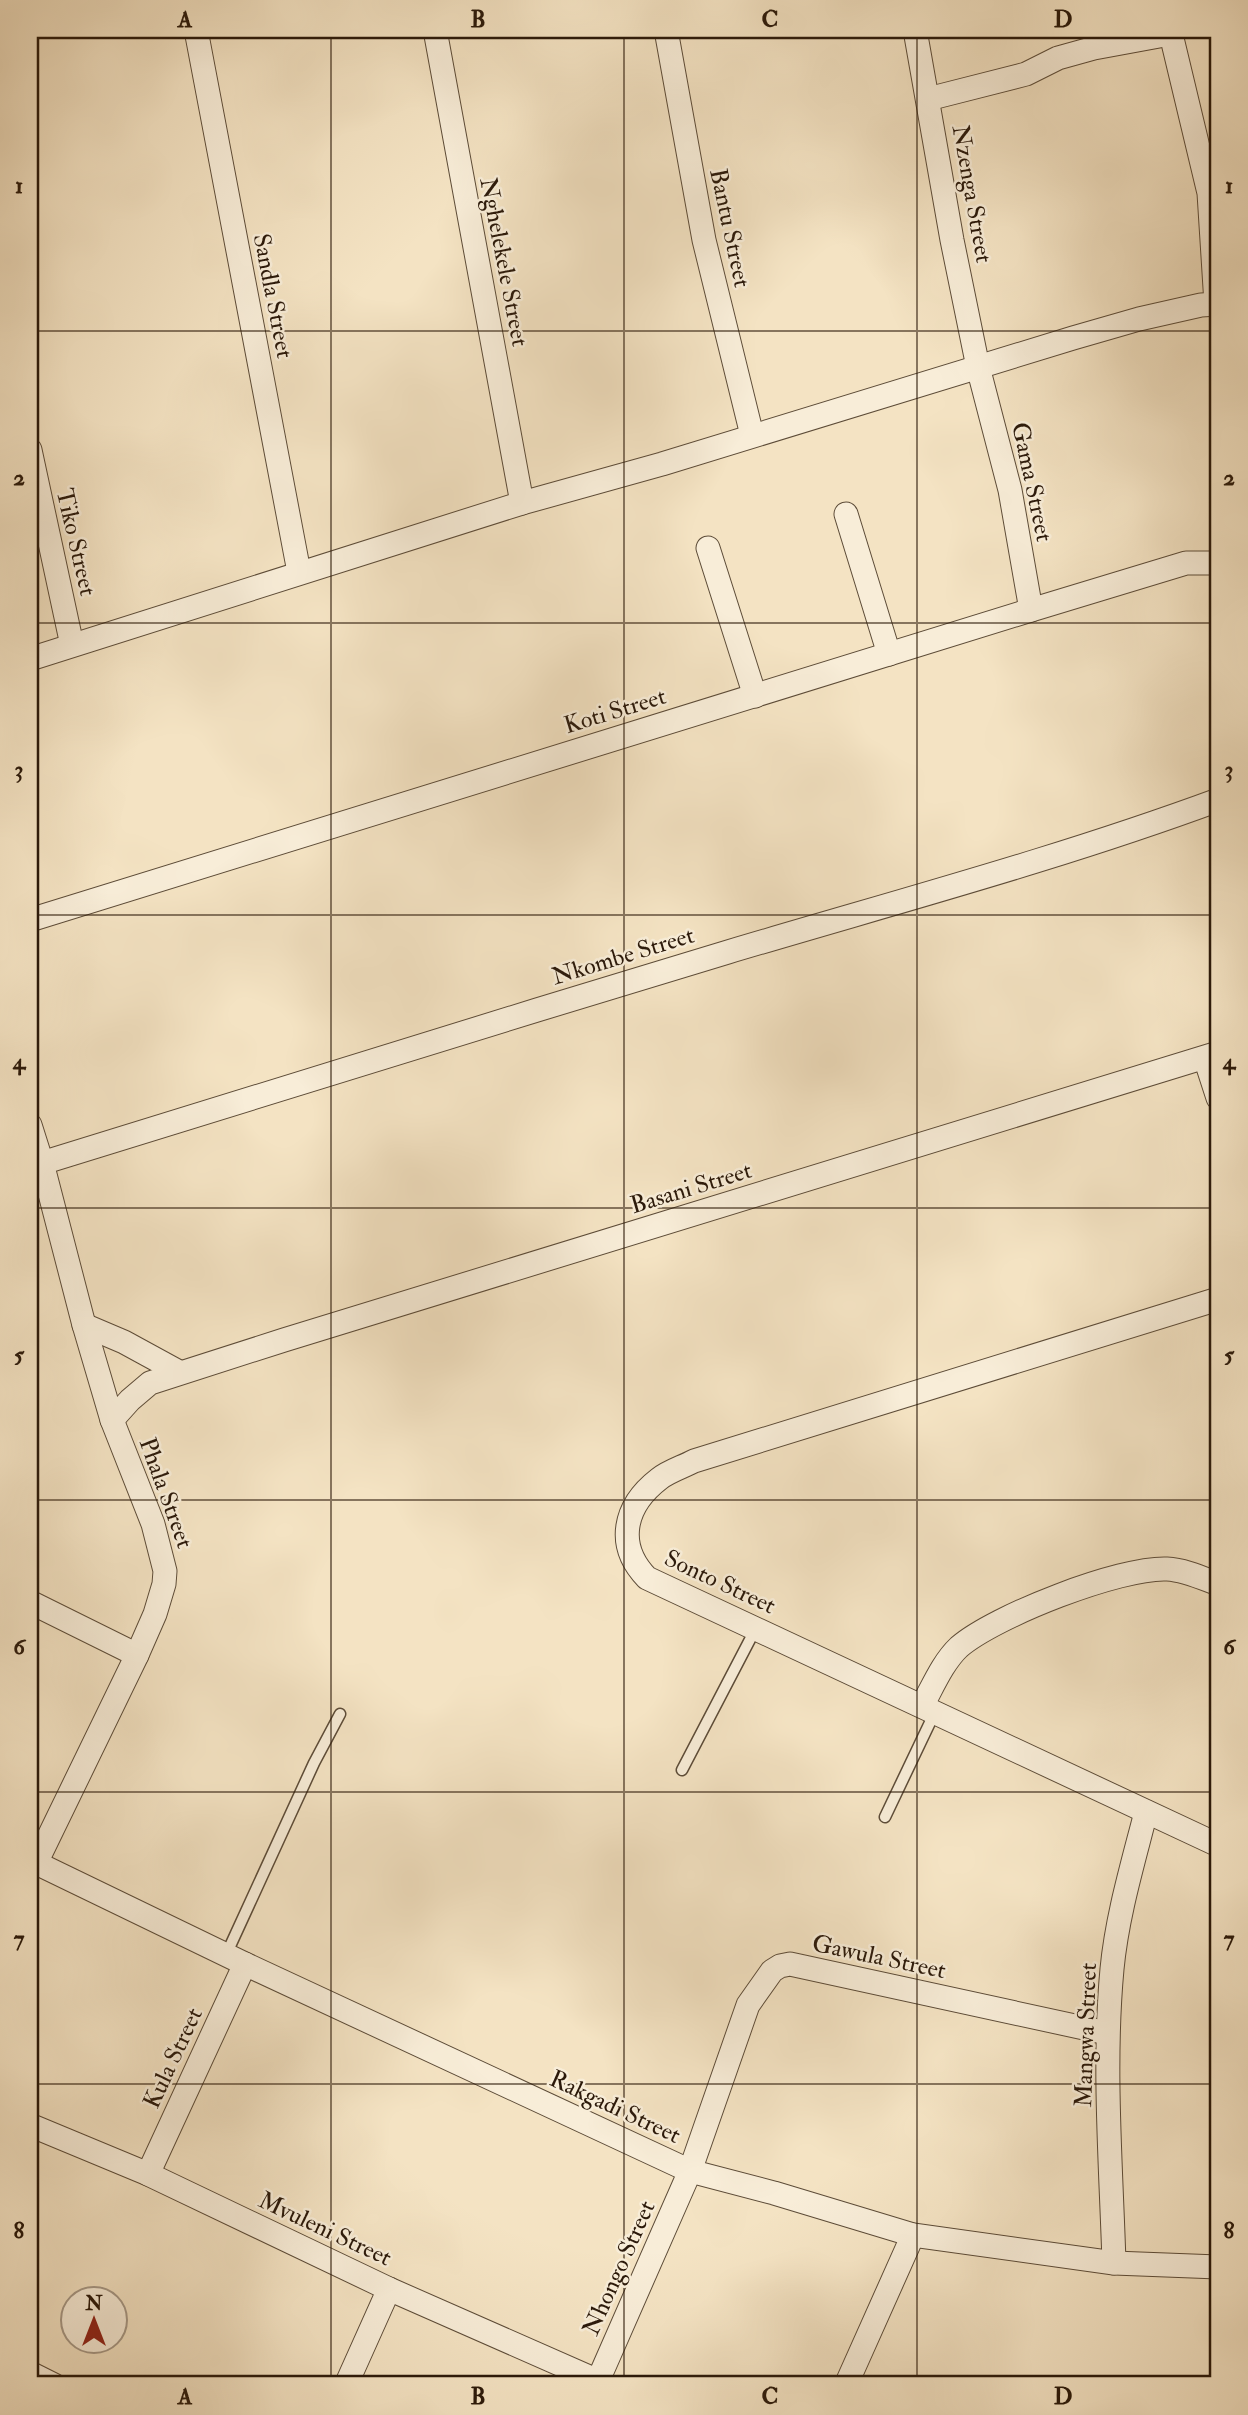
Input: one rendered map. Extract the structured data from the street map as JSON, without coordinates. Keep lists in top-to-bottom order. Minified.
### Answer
{"streets":{"street":["Nzenga Street","Bantu Street","Nghelekele Street","Sandla Street","Gama Street","Tiko Street","Koti Street","Nkombe Street","Basani Street","Phala Street","Sonto Street","Gawula Street","Mangwa Street","Kula Street","Rakgadi Street","Mvuleni Street","Nhongo Street"]},"crossings":[["Nzenga Street","Gama Street"],["Gama Street","Koti Street"],["Nkombe Street","Phala Street"],["Basani Street","Phala Street"],["Phala Street","Rakgadi Street"],["Sonto Street","Mangwa Street"],["Gawula Street","Mangwa Street"],["Gawula Street","Rakgadi Street"],["Gawula Street","Nhongo Street"],["Mangwa Street","Rakgadi Street"],["Kula Street","Rakgadi Street"],["Kula Street","Mvuleni Street"],["Rakgadi Street","Nhongo Street"],["Mvuleni Street","Nhongo Street"]],"north":"top","grid":{"columns":["A","B","C","D"],"rows":["1","2","3","4","5","6","7","8"]}}
